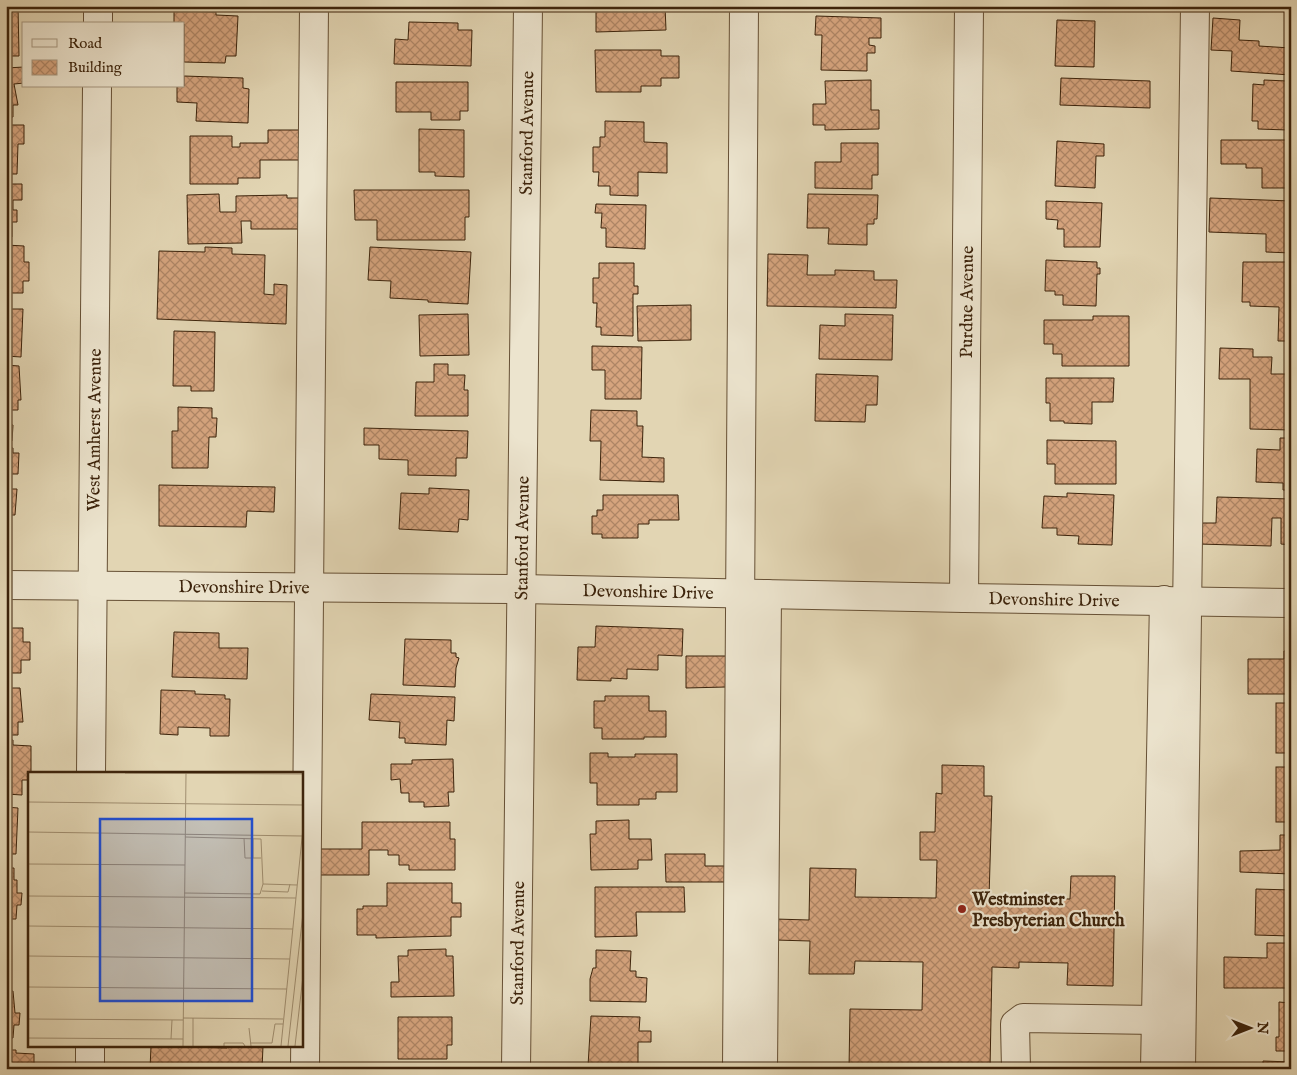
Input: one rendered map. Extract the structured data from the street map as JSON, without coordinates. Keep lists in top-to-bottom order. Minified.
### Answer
{"streets":{"street":["Stanford Avenue","Purdue Avenue","West Amherst Avenue","Devonshire Drive"]},"crossings":[["Stanford Avenue","Devonshire Drive"],["Purdue Avenue","Devonshire Drive"],["West Amherst Avenue","Devonshire Drive"]],"places":["Westminster Presbyterian Church"],"legend":["Road","Building"],"north":"right"}
